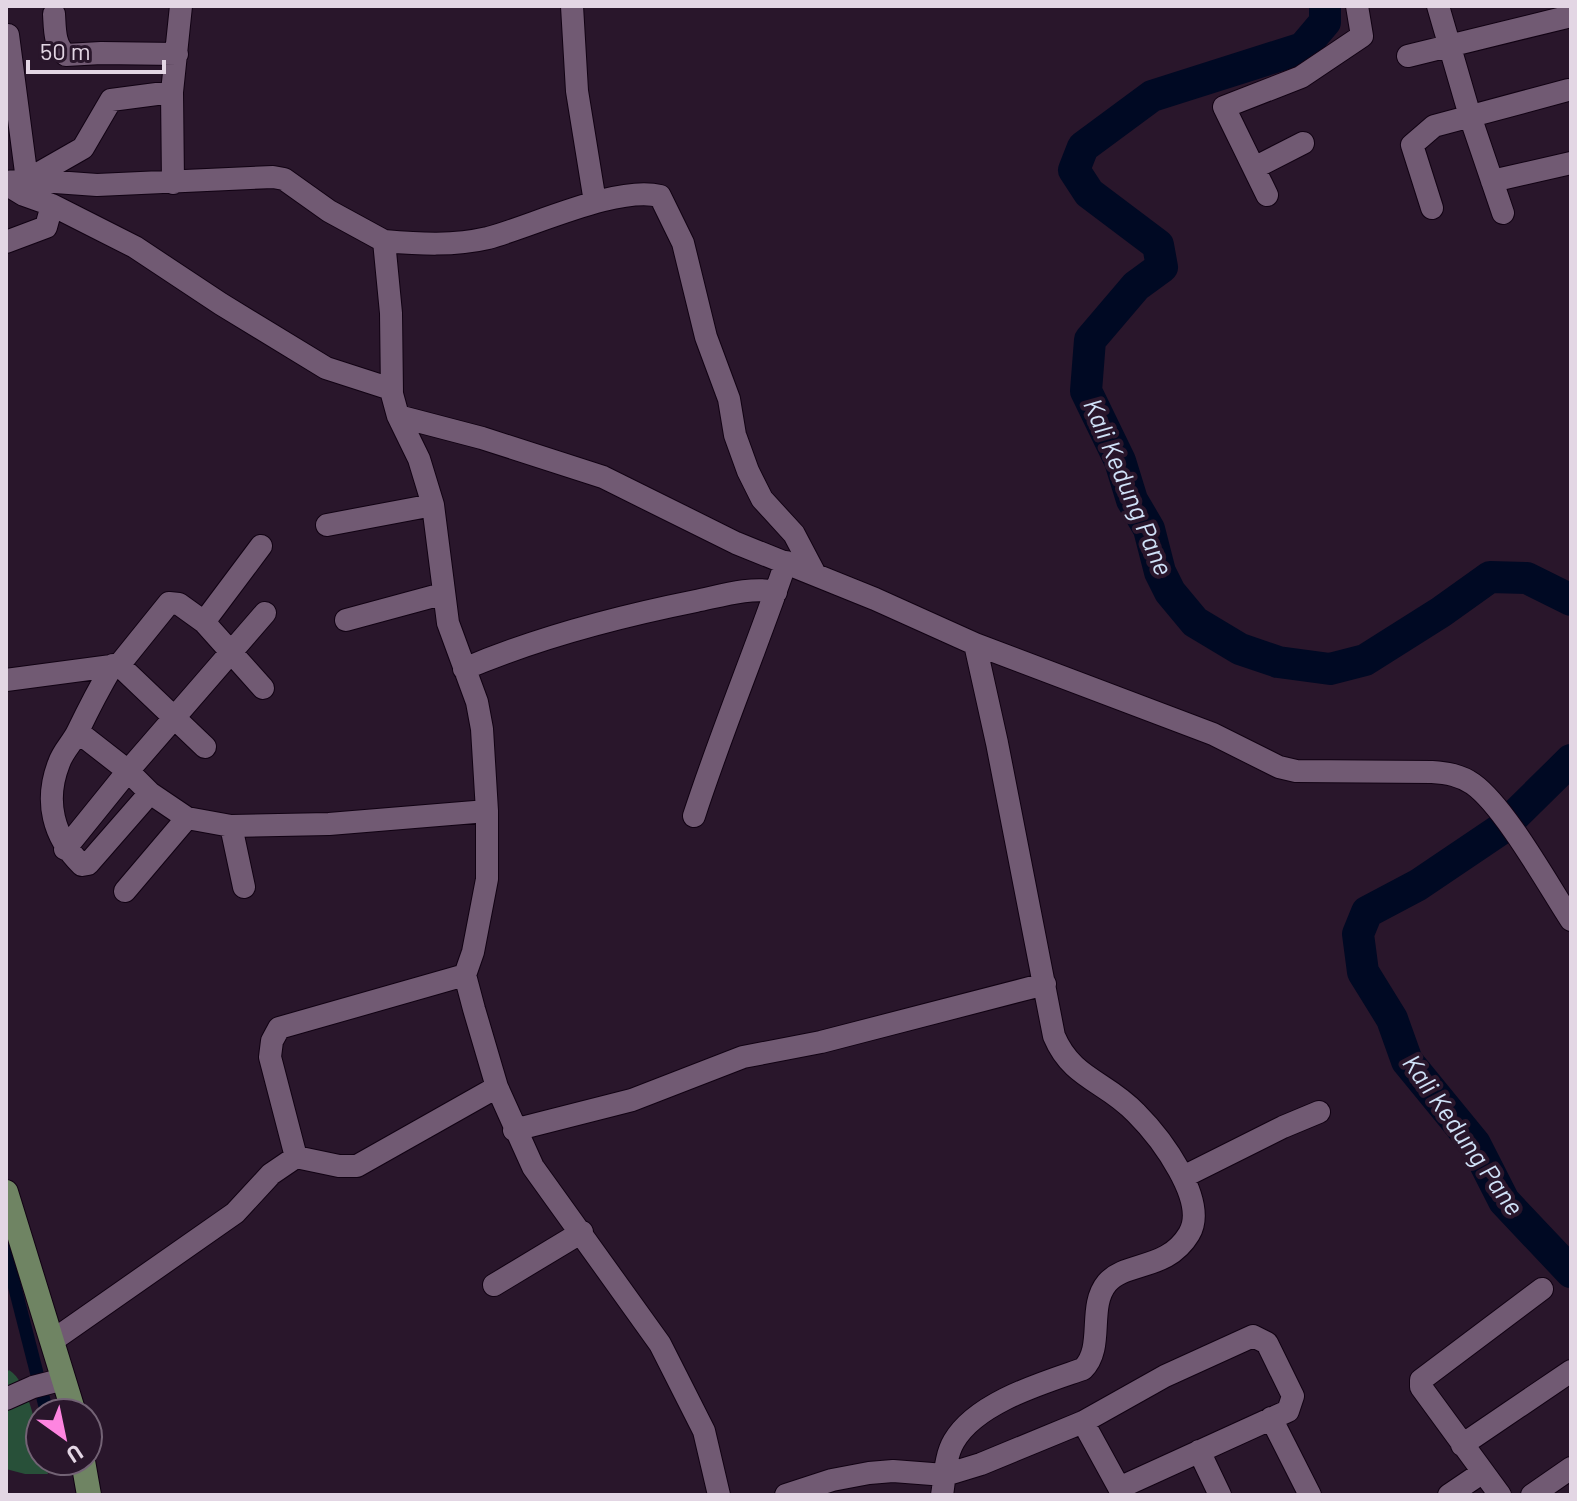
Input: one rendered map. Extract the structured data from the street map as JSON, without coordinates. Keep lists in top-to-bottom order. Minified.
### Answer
{"water":["Kali Kedung Pane"],"scale_bar":"50 m","north":"bottom right"}
